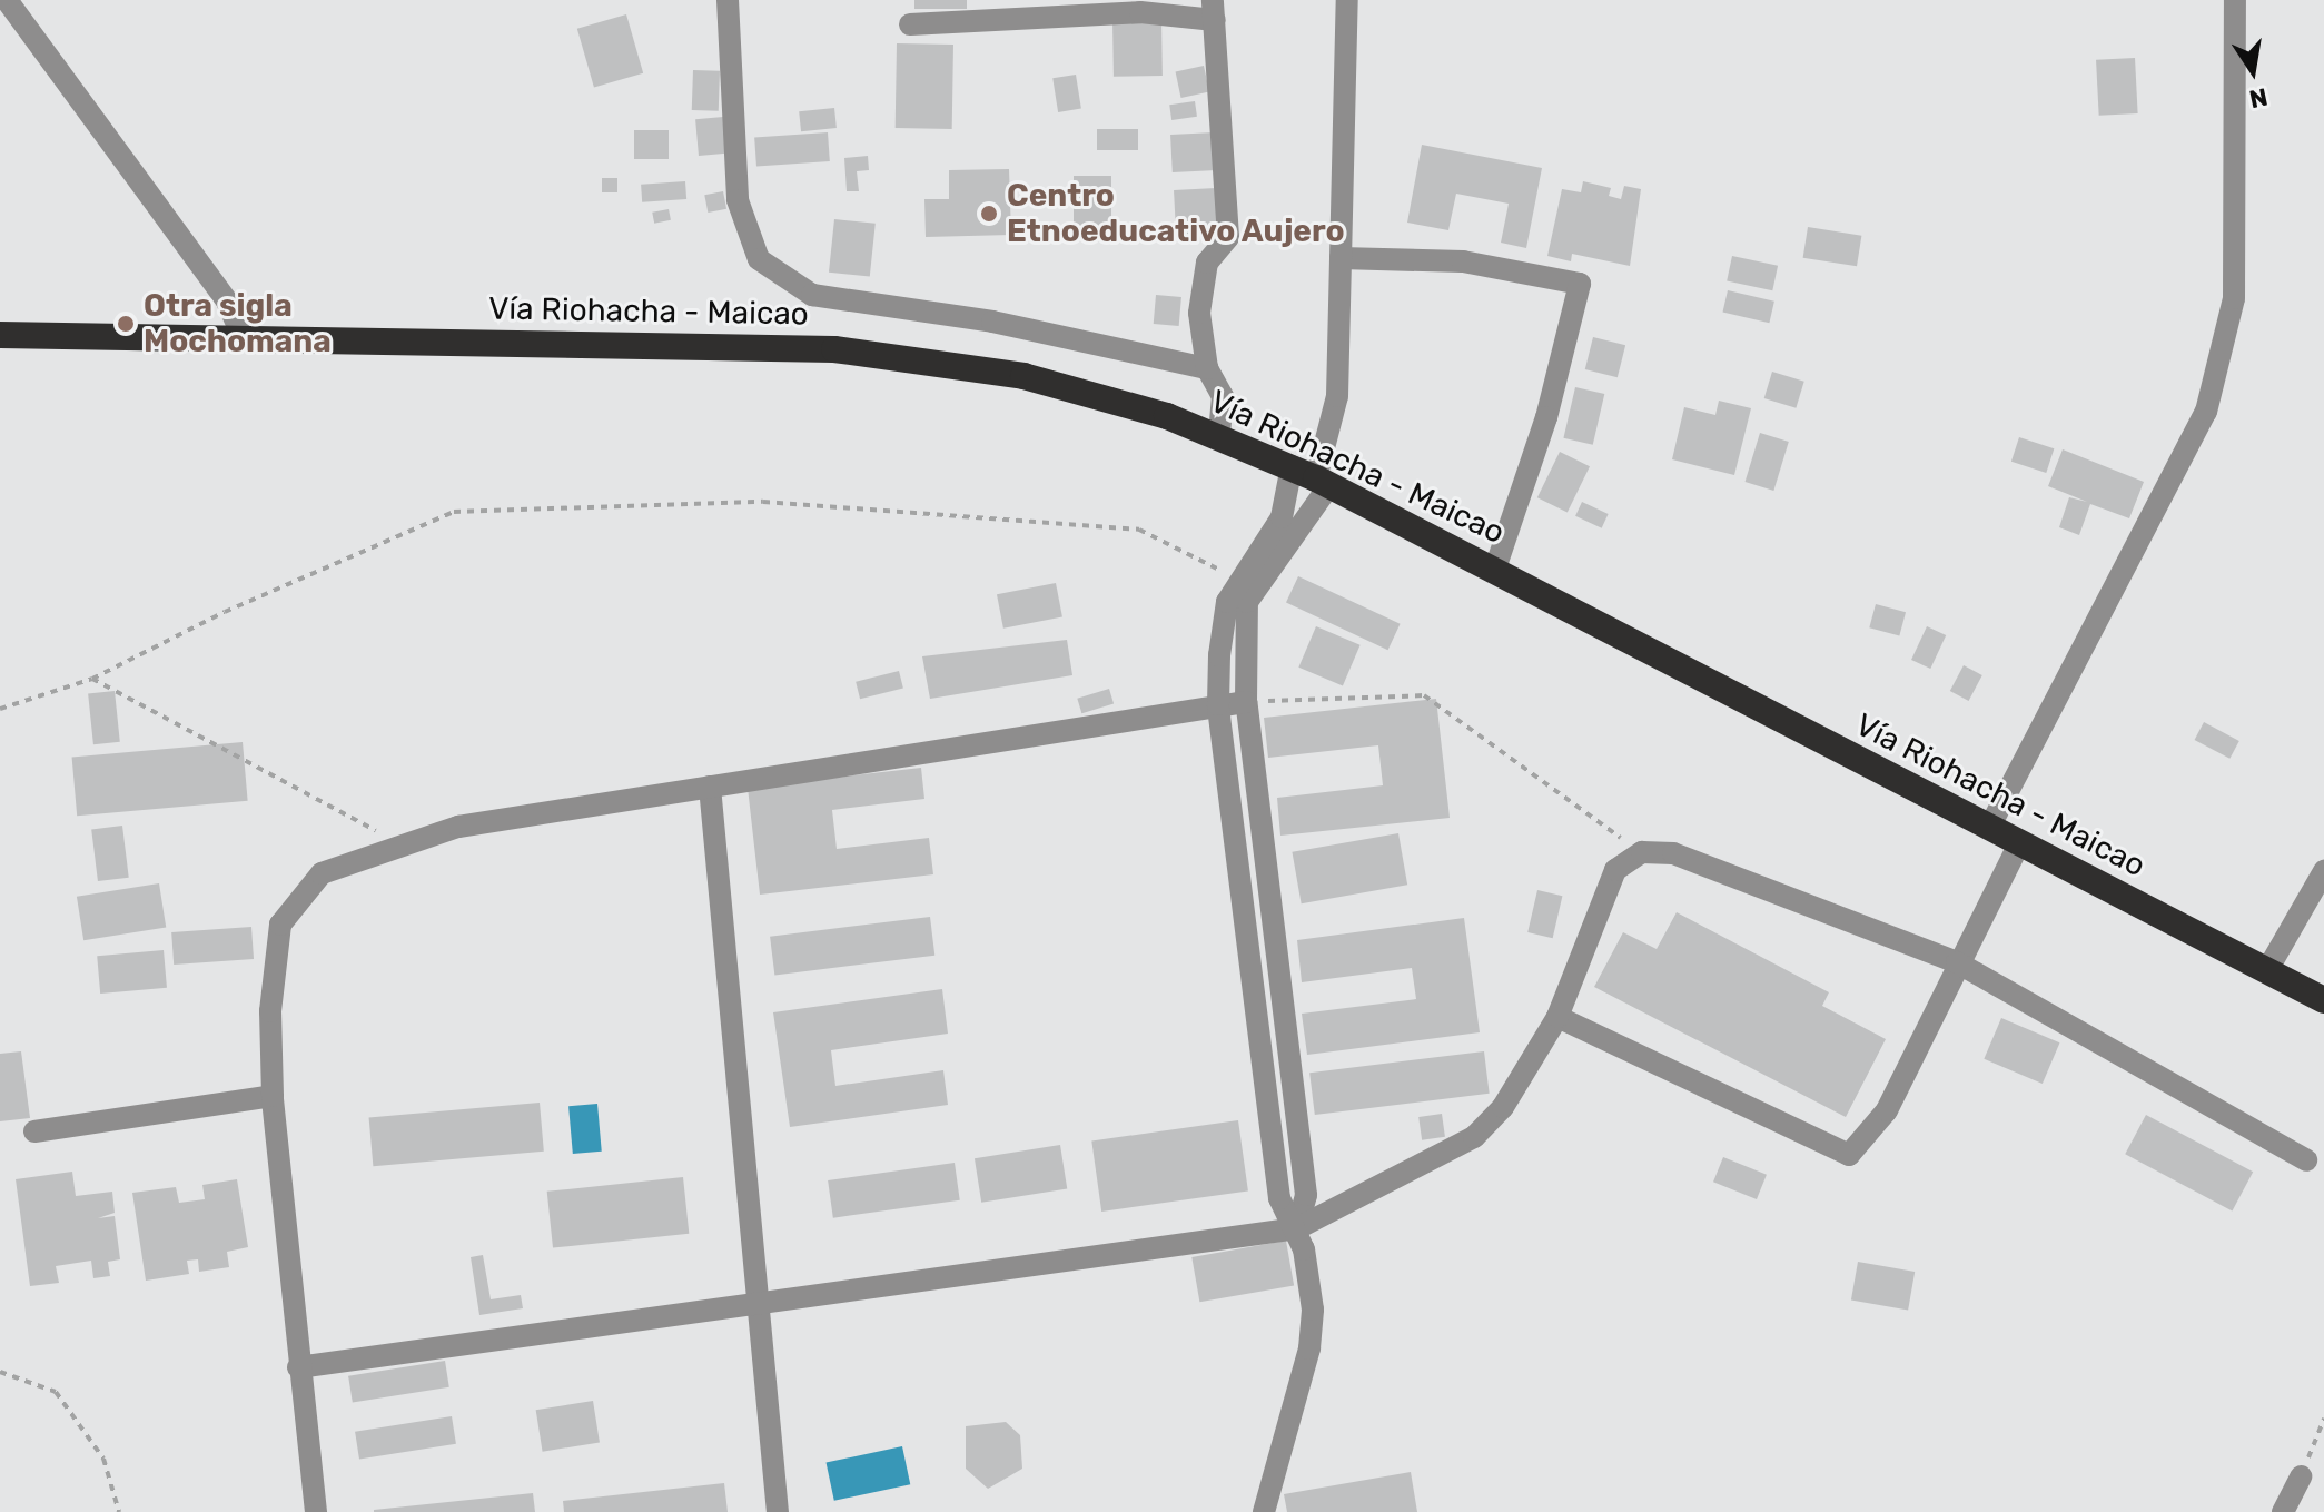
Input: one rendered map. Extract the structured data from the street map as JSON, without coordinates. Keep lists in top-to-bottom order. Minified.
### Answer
{"streets":{"highway":["Vía Riohacha - Maicao"]},"places":["Centro Etnoeducativo Aujero","Otra sigla Mochomana"],"north":"bottom"}
